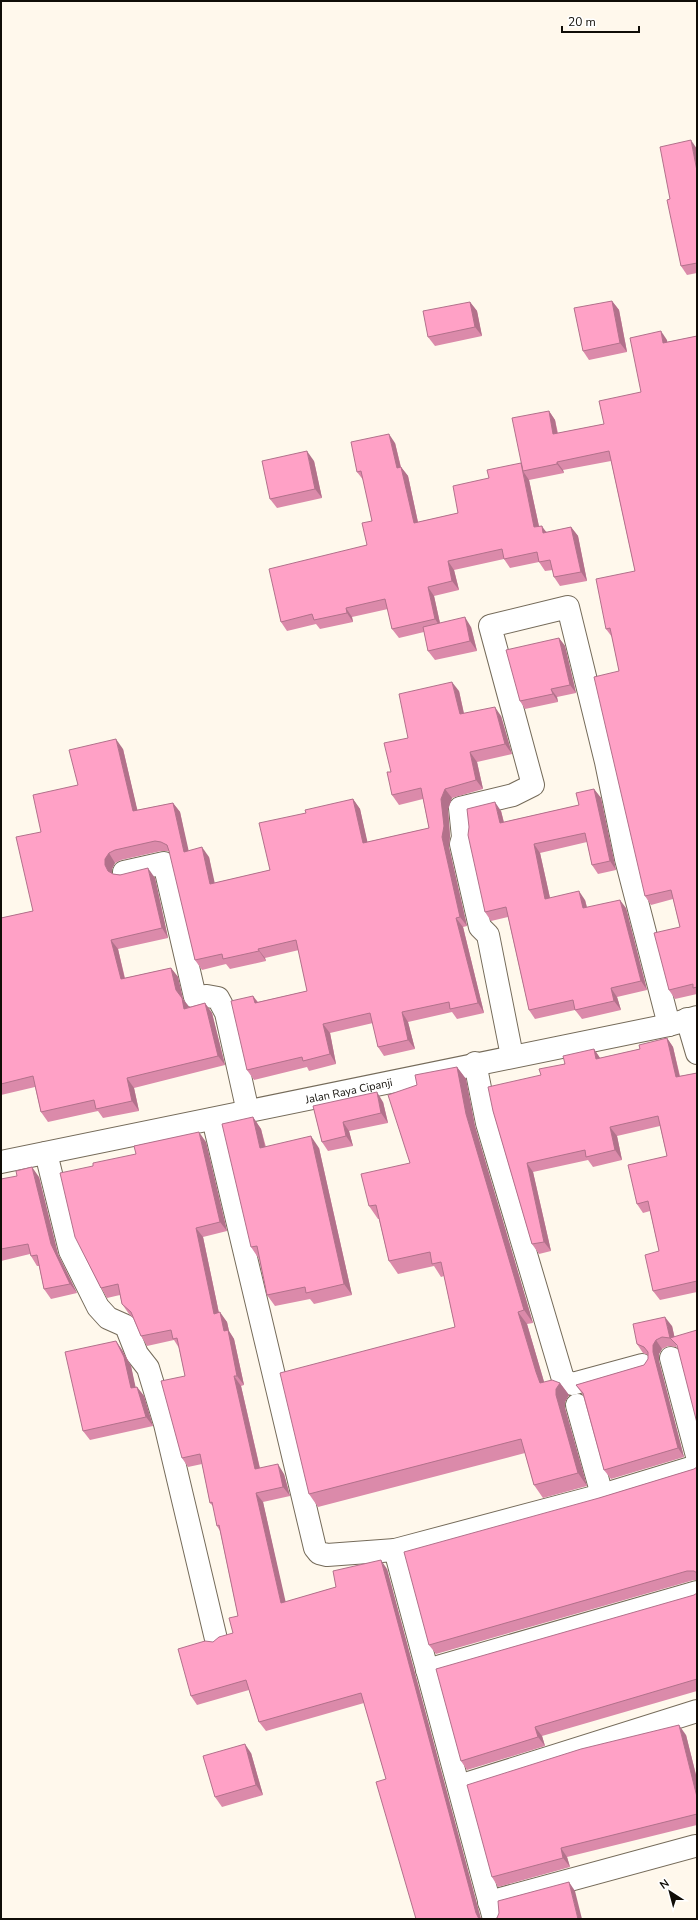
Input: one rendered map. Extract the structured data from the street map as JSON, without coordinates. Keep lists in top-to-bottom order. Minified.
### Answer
{"streets":{"street":["Jalan Raya Cipanji"]},"scale_bar":"20 m","north":"top left"}
